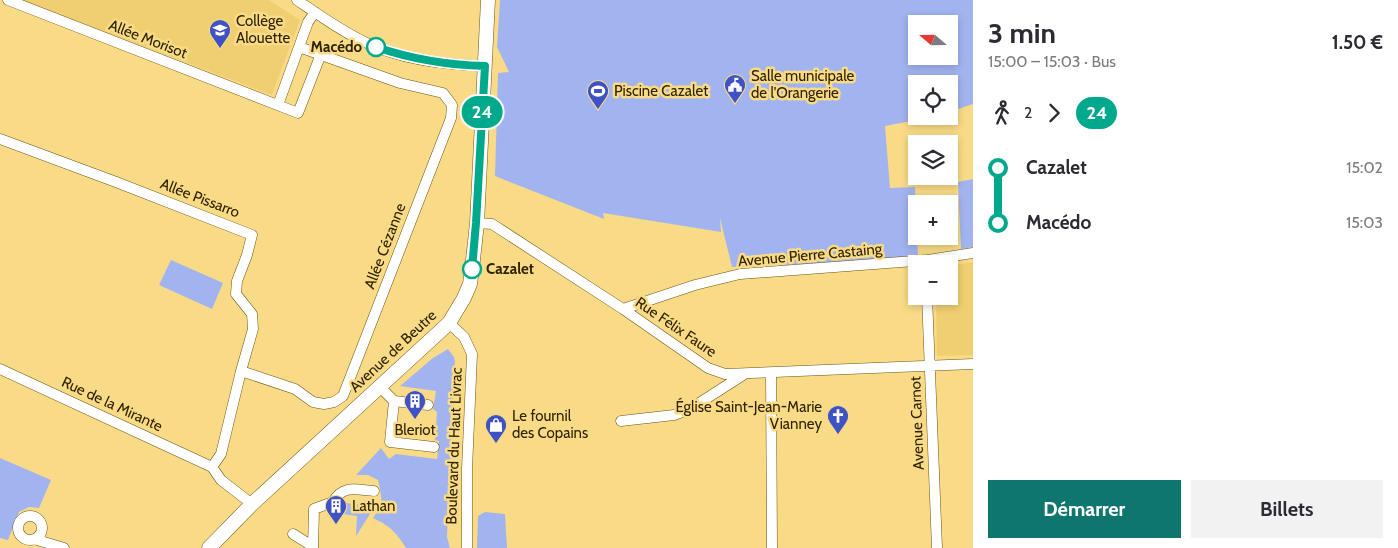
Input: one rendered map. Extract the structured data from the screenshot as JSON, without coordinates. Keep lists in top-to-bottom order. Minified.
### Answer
{"streets":{"street":["Allée Morisot","Allée Pissarro","Allée Cézanne","Avenue Pierre Castaing","Rue Félix Faure","Avenue de Beutre","Rue de la Mirante","Avenue Carnot","Boulevard du Haut Livrac"]},"crossings":[["Allée Morisot","Allée Cézanne"],["Allée Pissarro","Allée Cézanne"],["Avenue Pierre Castaing","Rue Félix Faure"],["Rue Félix Faure","Avenue de Beutre"],["Rue Félix Faure","Avenue Carnot"],["Avenue de Beutre","Rue de la Mirante"],["Avenue de Beutre","Boulevard du Haut Livrac"]],"places":{"other":["Macédo","Cazalet"],"school or university":["Collège Alouette"],"public building":["Salle municipale de l'Orangerie"],"sports":["Piscine Cazalet"],"building":["Bleriot","Lathan"],"church":["Église Saint-Jean-Marie Vianney"],"shop":["Le fournil des Copains"]},"lines":["bus line 24"],"north":"left","page":{"on_map":"24","heading":["3 min","15:00 – 15:03 · Bus","1.50 €"],"map_buttons":["+","−"],"legs":["2","24"],"list":[{"name":"Cazalet","value":"15:02"},{"name":"Macédo","value":"15:03"}],"buttons":["Démarrer","Billets"]}}
